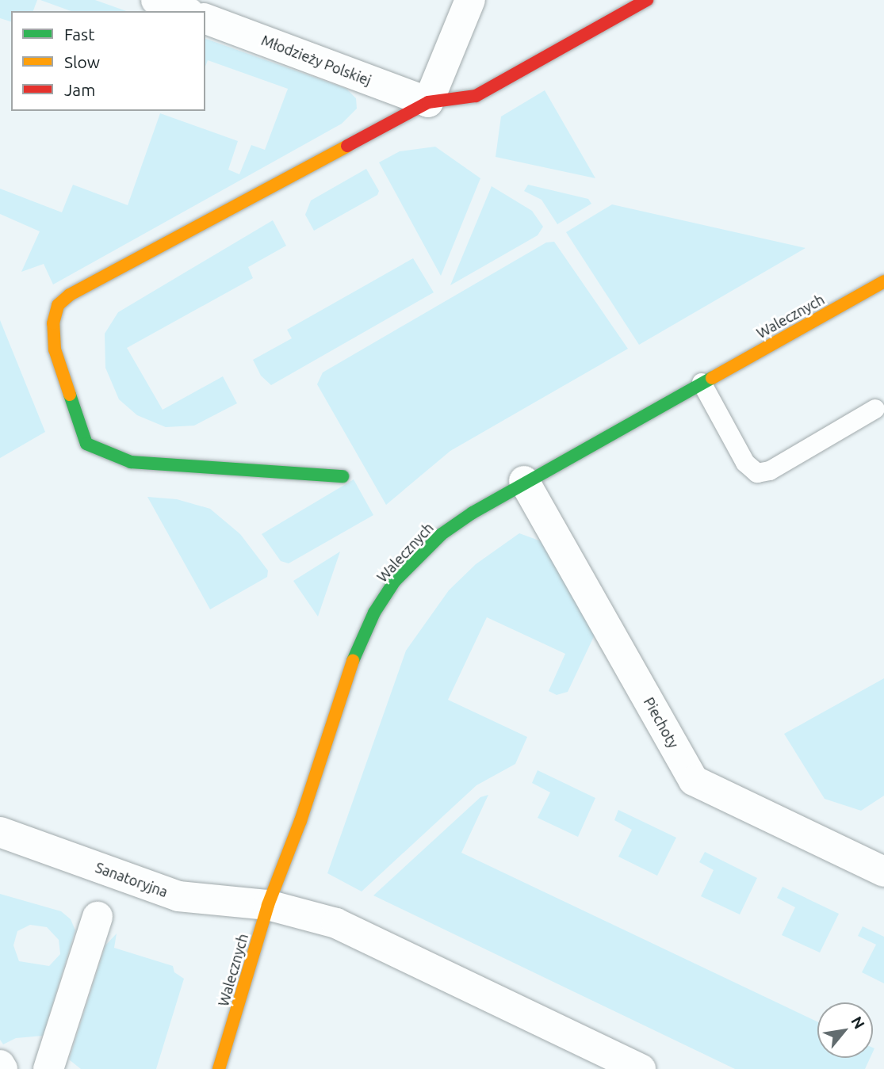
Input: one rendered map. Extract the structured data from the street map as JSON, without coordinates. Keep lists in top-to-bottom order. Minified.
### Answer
{"streets":{"street":["Młodzieży Polskiej","Walecznych","Piechoty","Sanatoryjna"]},"crossings":[["Walecznych","Piechoty"],["Walecznych","Sanatoryjna"]],"legend":["Fast","Slow","Jam"],"north":"top right"}
